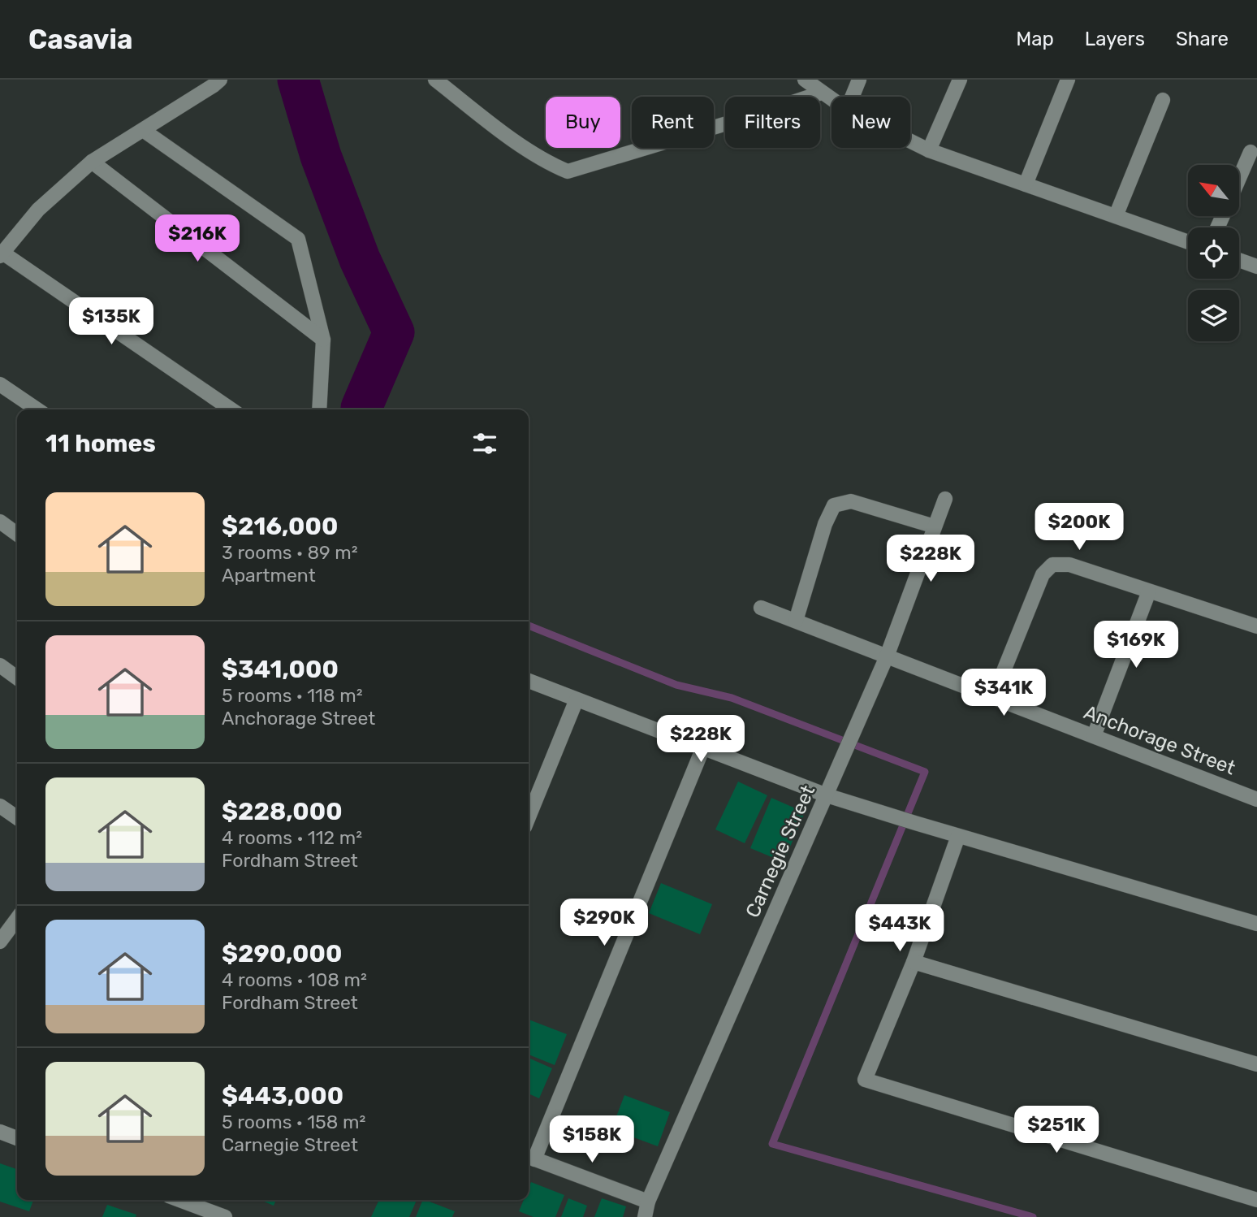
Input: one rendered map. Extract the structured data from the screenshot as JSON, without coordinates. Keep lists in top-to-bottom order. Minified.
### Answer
{"streets":{"street":["Anchorage Street","Carnegie Street"]},"crossings":[["Anchorage Street","Carnegie Street"]],"north":"top left","page":{"header":"Casavia","nav":["Map","Layers","Share"],"chip":["Buy","Rent","Filters","New"],"price":["$216K","$135K","$200K","$228K","$169K","$341K","$228K","$290K","$443K","$251K","$158K"],"heading":"11 homes","list":[{"name":"$216,000","note":"3 rooms · 89 m² · Apartment"},{"name":"$341,000","note":"5 rooms · 118 m² · Anchorage Street"},{"name":"$228,000","note":"4 rooms · 112 m² · Fordham Street"},{"name":"$290,000","note":"4 rooms · 108 m² · Fordham Street"},{"name":"$443,000","note":"5 rooms · 158 m² · Carnegie Street"}]}}
